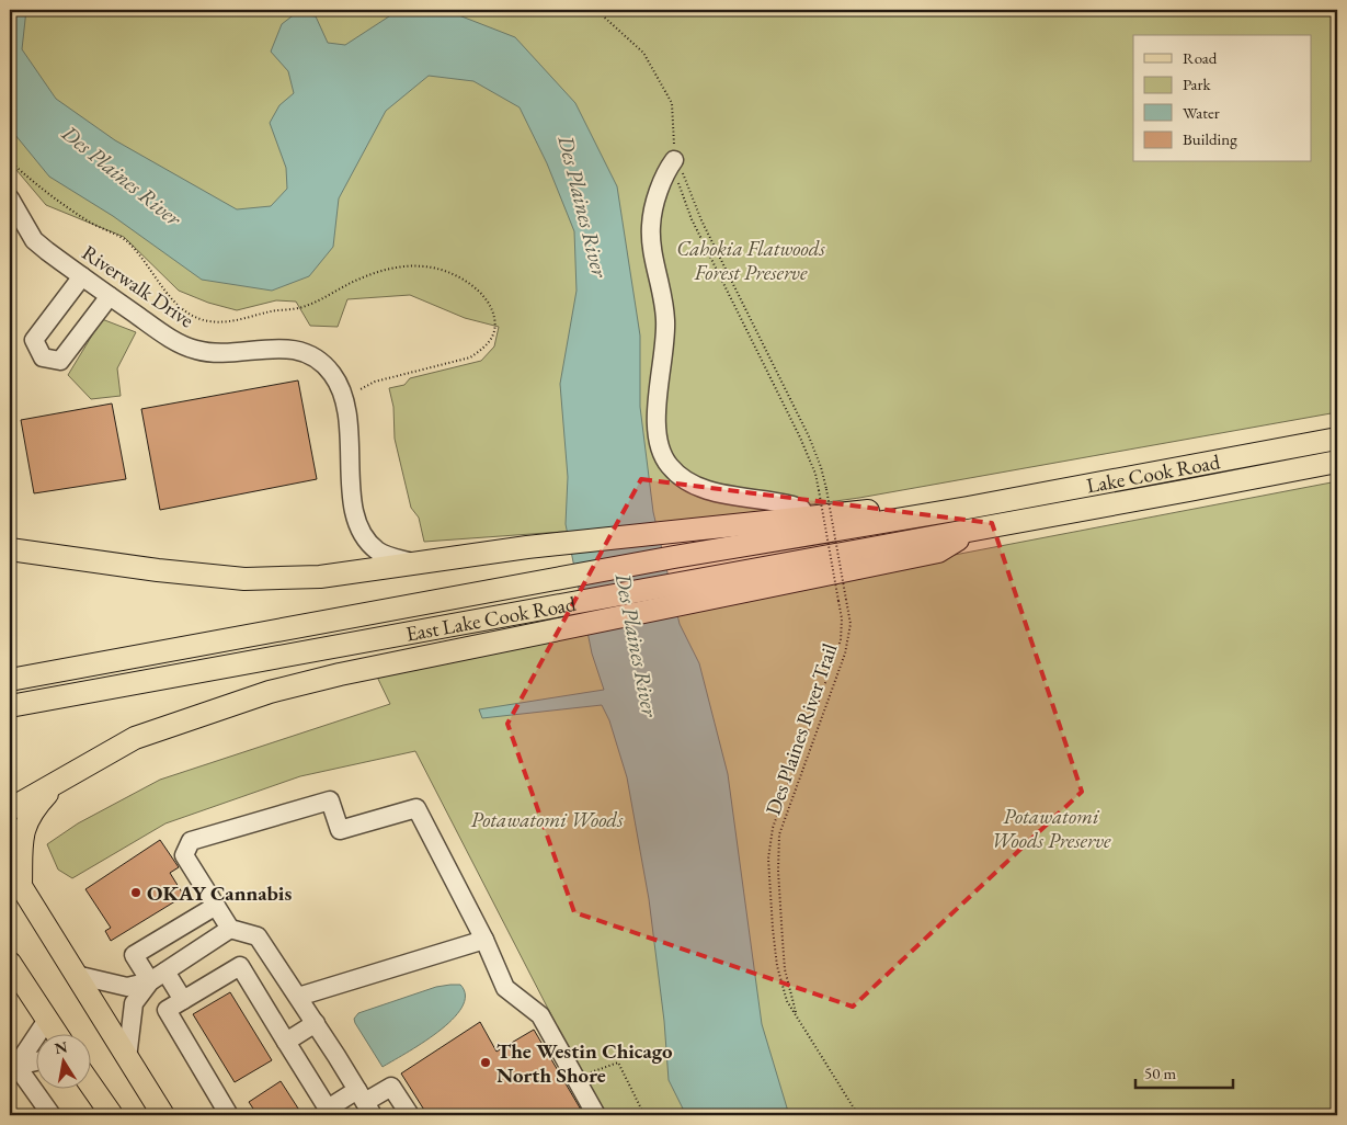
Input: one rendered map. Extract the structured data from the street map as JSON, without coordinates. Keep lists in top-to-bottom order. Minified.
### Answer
{"streets":{"main road":["Lake Cook Road","East Lake Cook Road"],"street":["Riverwalk Drive"],"path":["Des Plaines River Trail"]},"crossings":[["Lake Cook Road","East Lake Cook Road"]],"water":["Des Plaines River"],"parks":["Cahokia Flatwoods Forest Preserve","Potawatomi Woods Preserve","Potawatomi Woods"],"places":["OKAY Cannabis","The Westin Chicago North Shore"],"legend":["Road","Park","Water","Building"],"scale_bar":"50 m","north":"top"}
